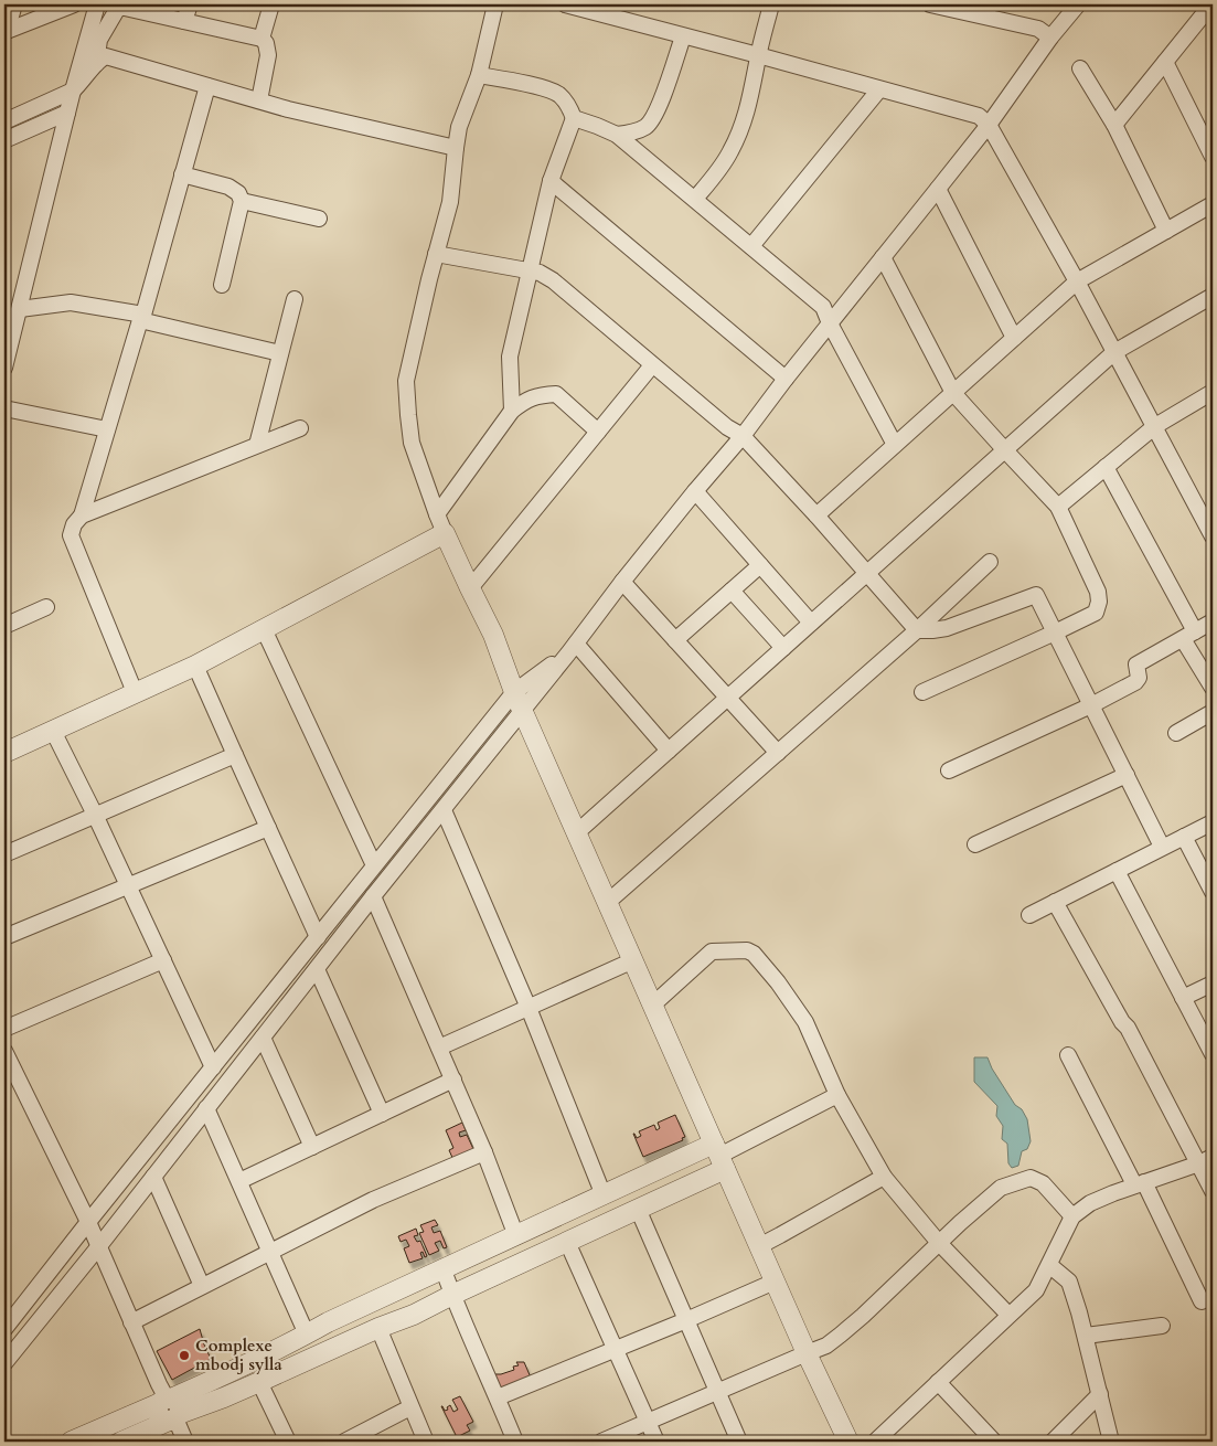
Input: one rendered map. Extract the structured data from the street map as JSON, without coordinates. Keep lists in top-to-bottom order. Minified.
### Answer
{"places":["Complexe mbodj sylla"]}
